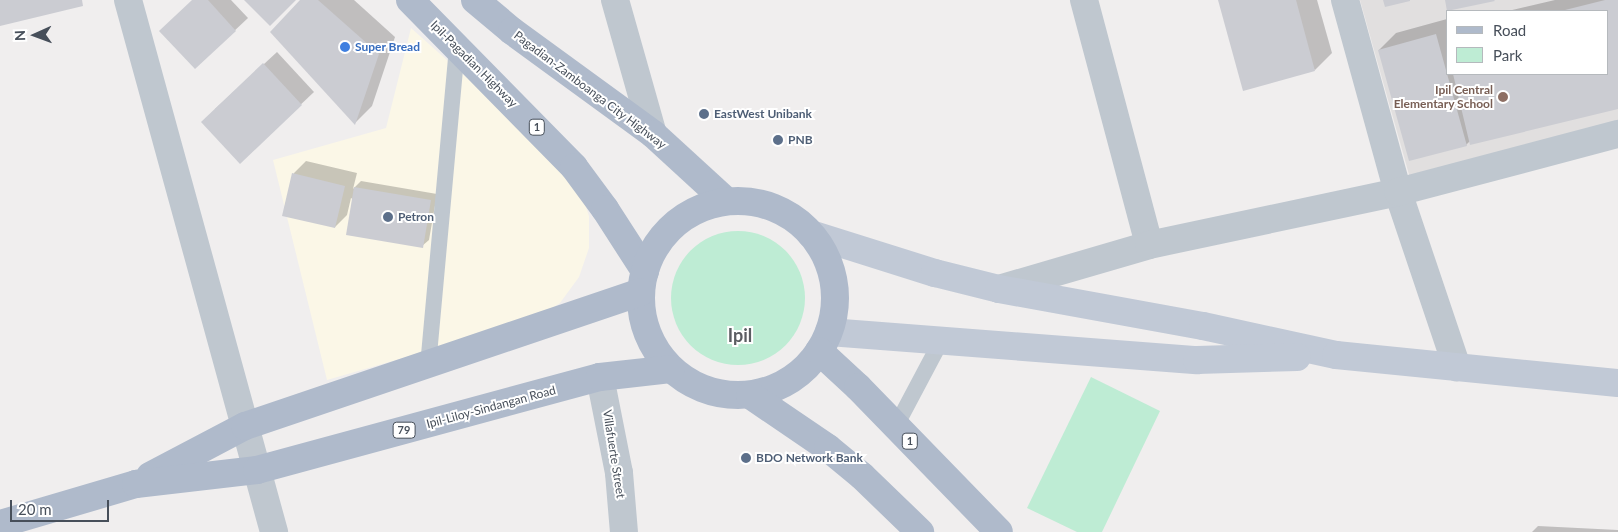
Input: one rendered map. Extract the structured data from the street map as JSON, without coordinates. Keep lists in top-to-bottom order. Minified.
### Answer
{"streets":{"main road":["Ipil-Pagadian Highway","Pagadian-Zamboanga City Highway","1","Ipil-Liloy-Sindangan Road","79"],"street":["Villafuerte Street"]},"crossings":[["Ipil-Pagadian Highway","1"],["Ipil-Pagadian Highway","Ipil-Liloy-Sindangan Road"],["1","Ipil-Liloy-Sindangan Road"],["Ipil-Liloy-Sindangan Road","Villafuerte Street"]],"districts":["Ipil"],"places":["Super Bread","Ipil Central Elementary School","EastWest Unibank","PNB","Petron","BDO Network Bank"],"legend":["Road","Park"],"scale_bar":"20 m","north":"left"}
